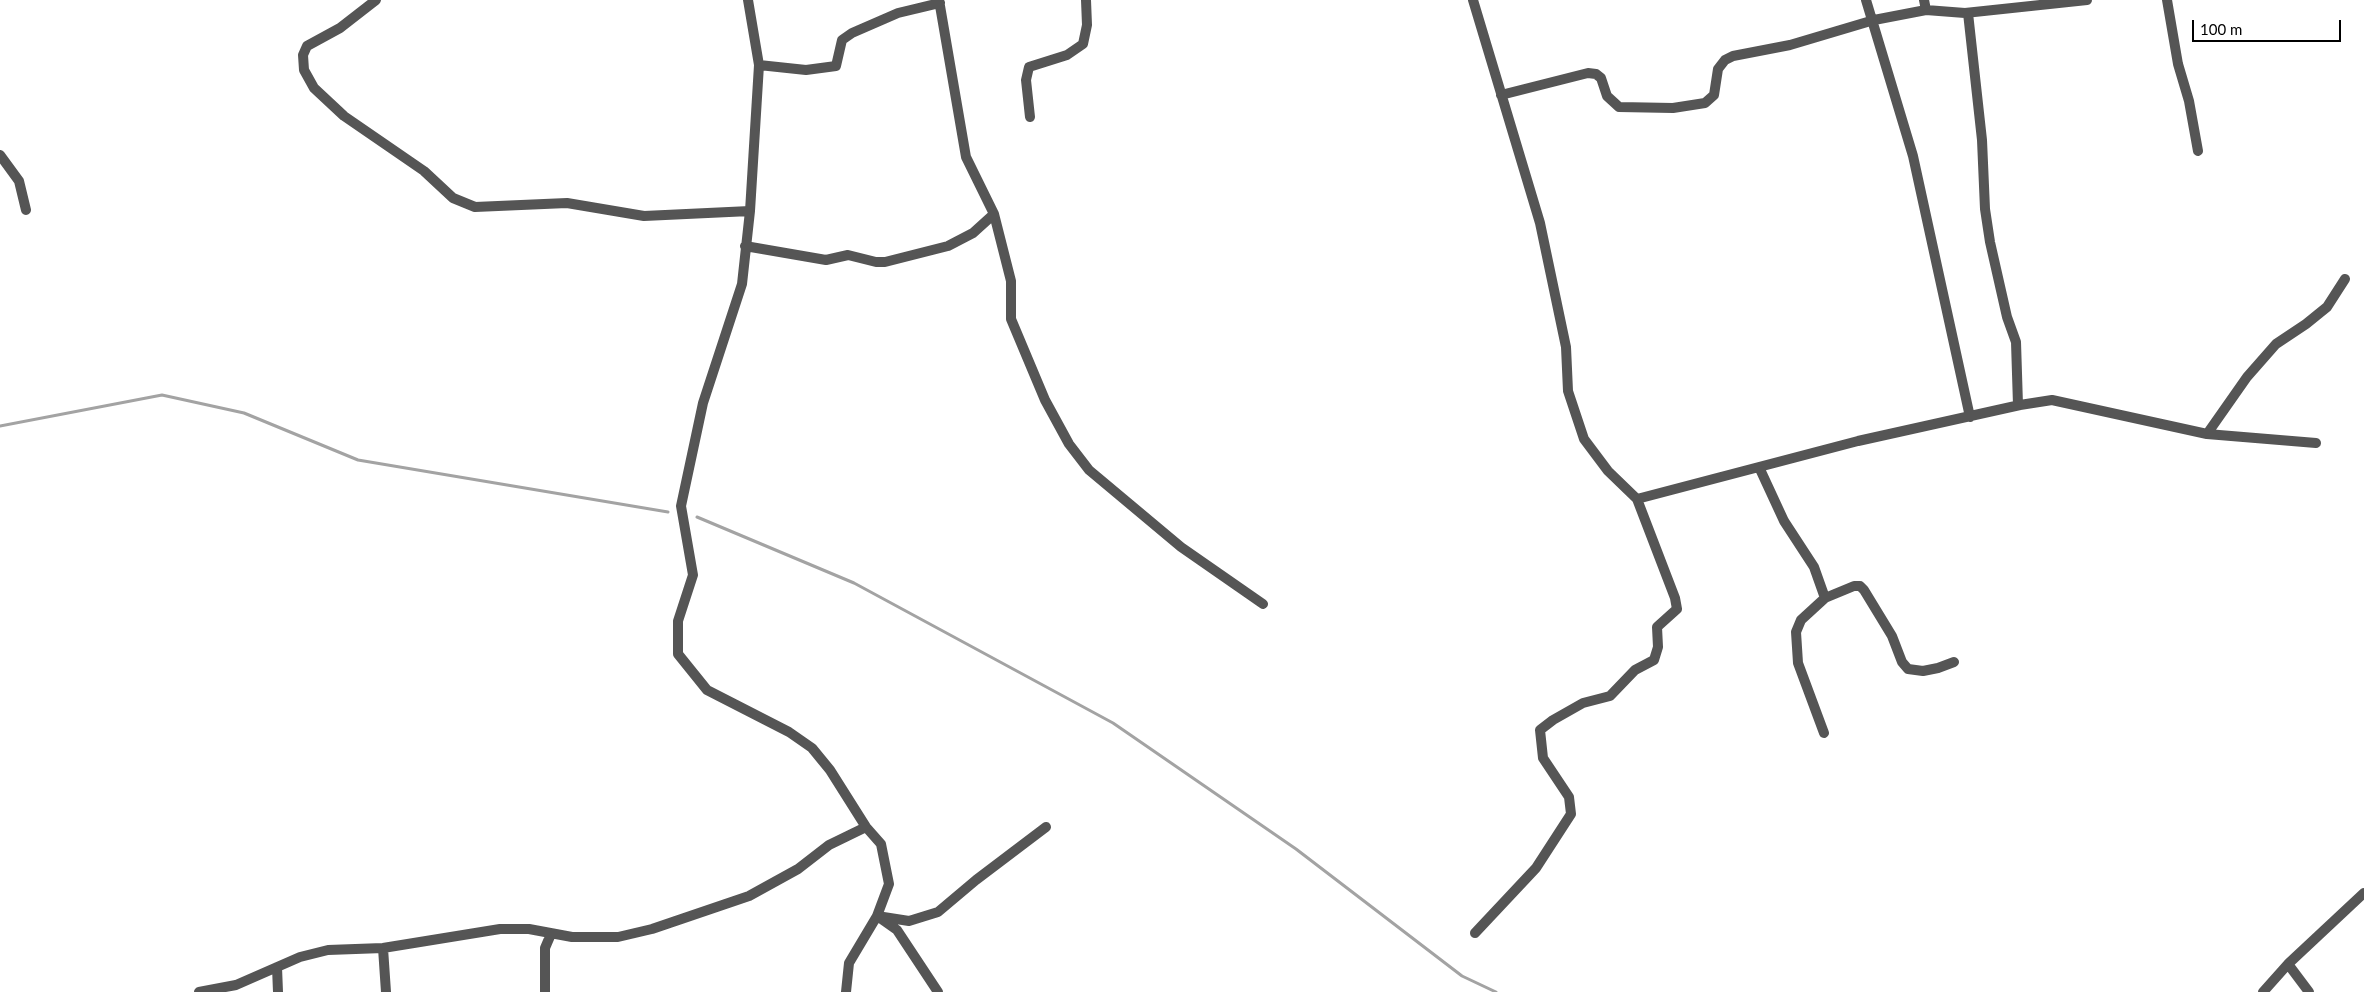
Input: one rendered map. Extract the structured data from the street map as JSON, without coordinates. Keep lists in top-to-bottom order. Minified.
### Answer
{"scale_bar":"100 m"}
